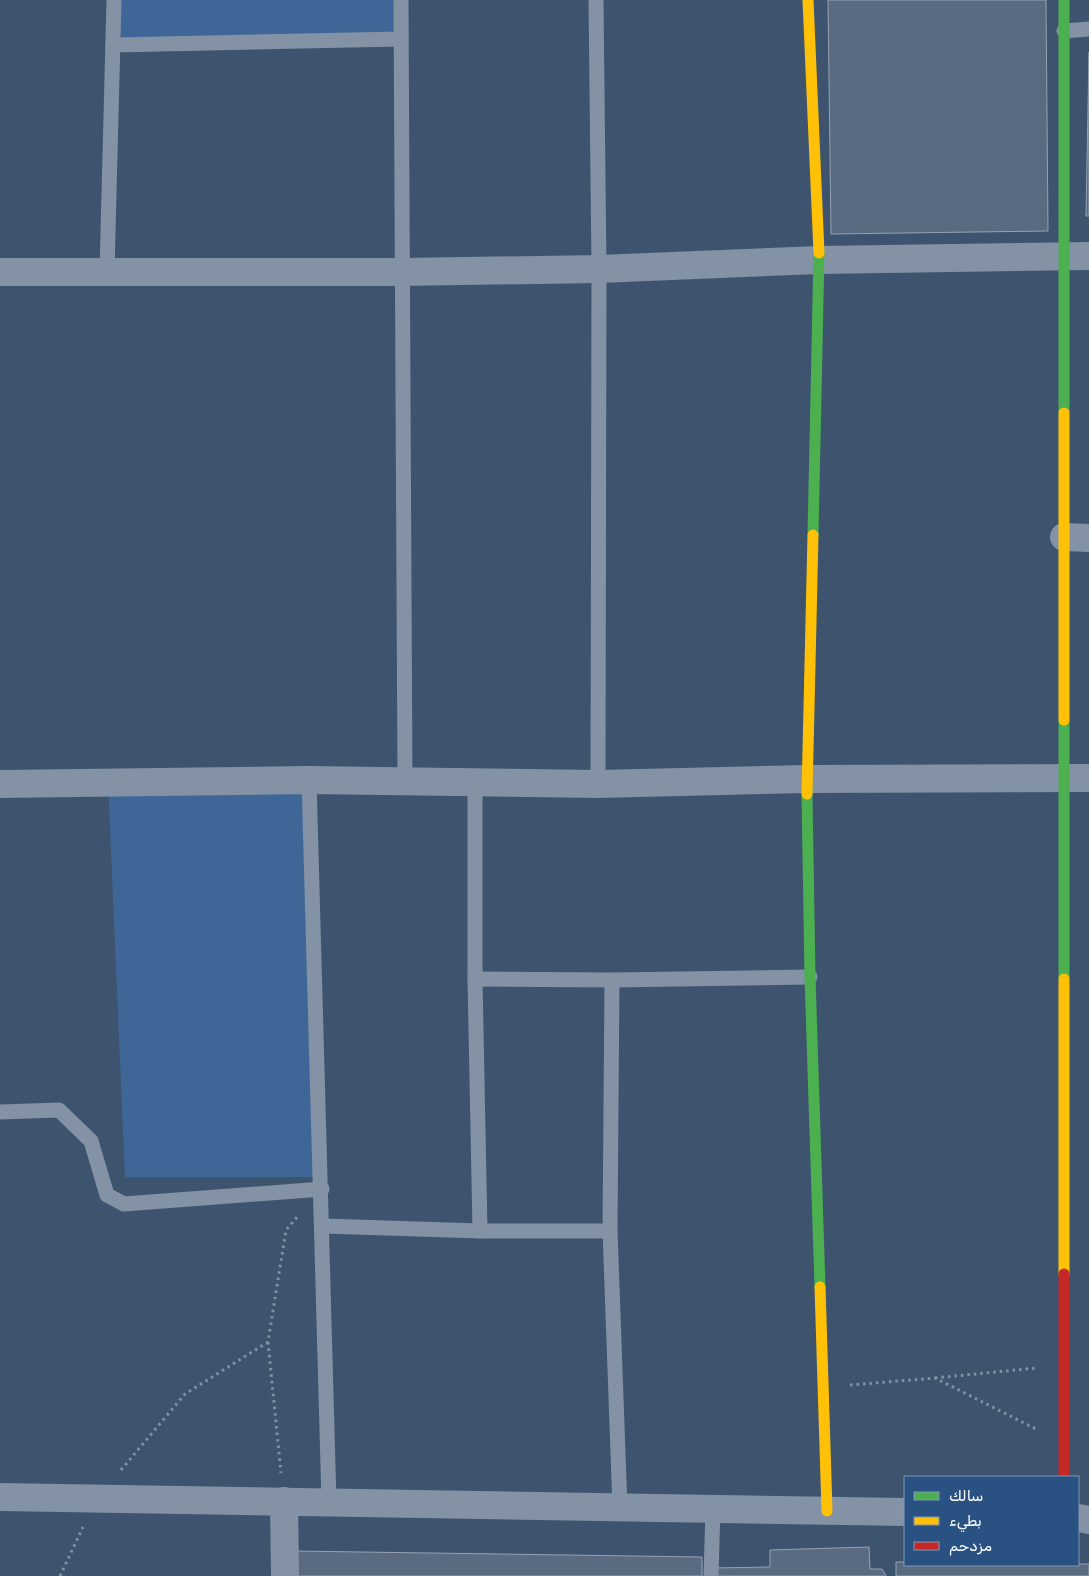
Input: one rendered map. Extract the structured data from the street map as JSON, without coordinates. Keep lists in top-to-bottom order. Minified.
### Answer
{"legend":["سالك","بطيء","مزدحم"]}
